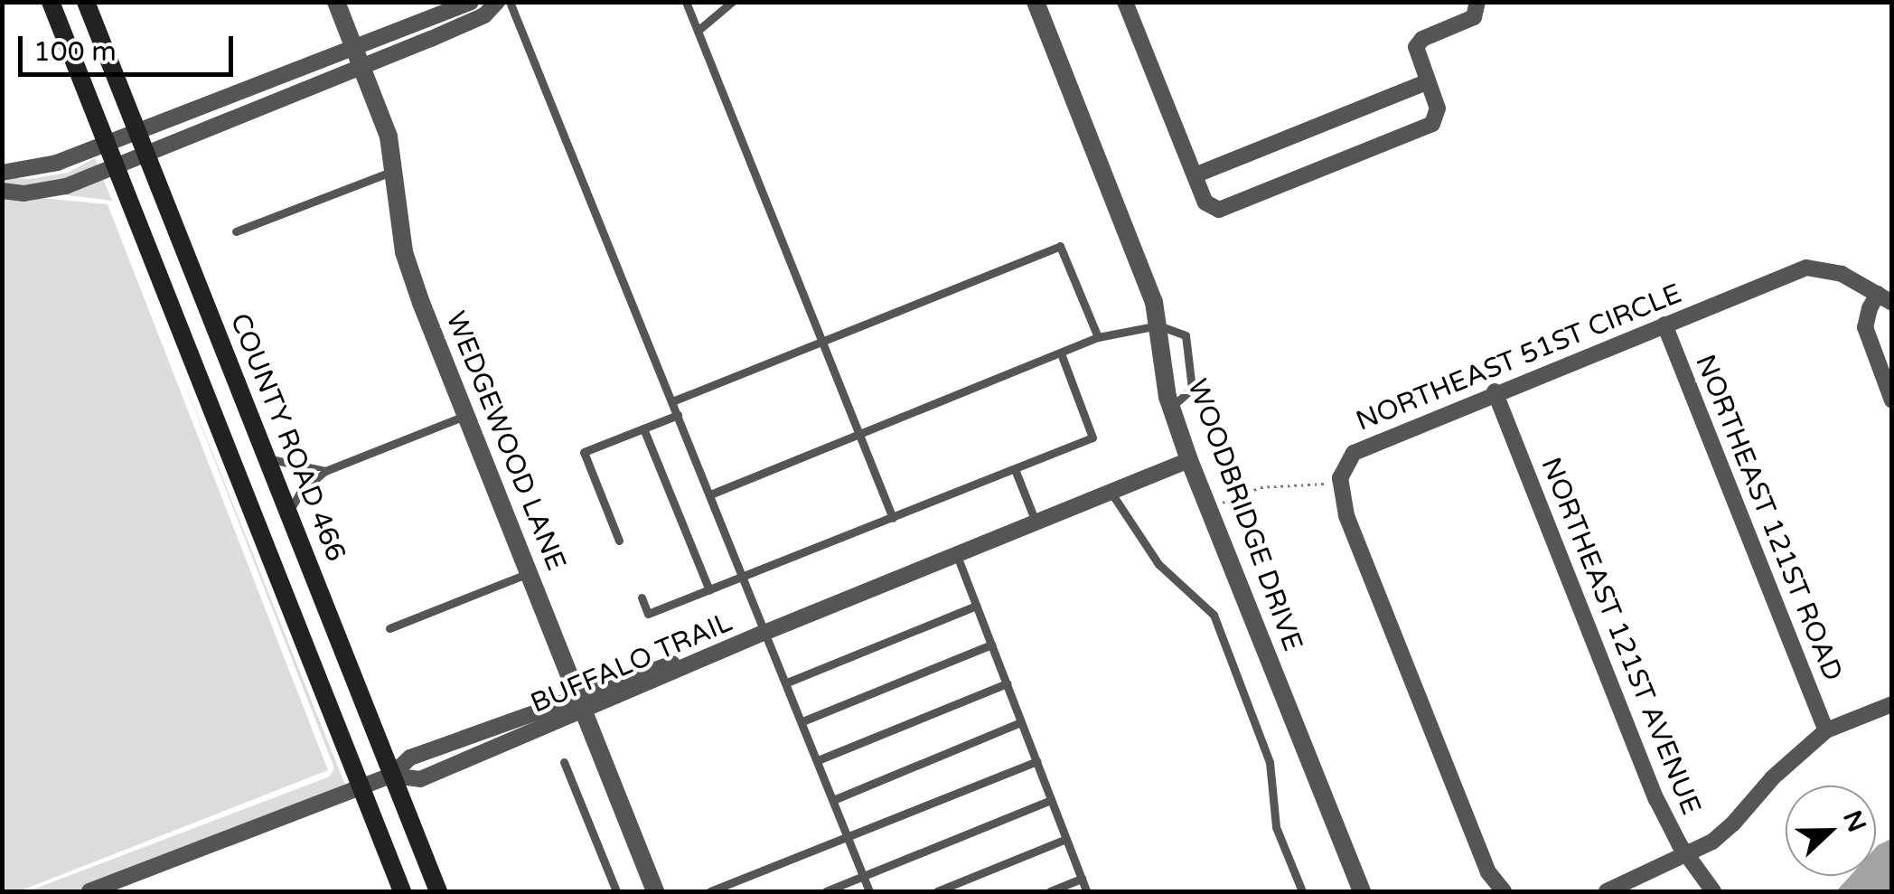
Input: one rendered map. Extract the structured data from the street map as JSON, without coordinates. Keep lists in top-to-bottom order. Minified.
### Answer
{"streets":{"main road":["COUNTY ROAD 466"],"street":["NORTHEAST 51ST CIRCLE","WEDGEWOOD LANE","WOODBRIDGE DRIVE","NORTHEAST 121ST ROAD","NORTHEAST 121ST AVENUE","BUFFALO TRAIL"]},"crossings":[["NORTHEAST 51ST CIRCLE","NORTHEAST 121ST ROAD"],["NORTHEAST 51ST CIRCLE","NORTHEAST 121ST AVENUE"],["COUNTY ROAD 466","BUFFALO TRAIL"],["WEDGEWOOD LANE","BUFFALO TRAIL"],["WOODBRIDGE DRIVE","BUFFALO TRAIL"]],"scale_bar":"100 m","north":"right"}
